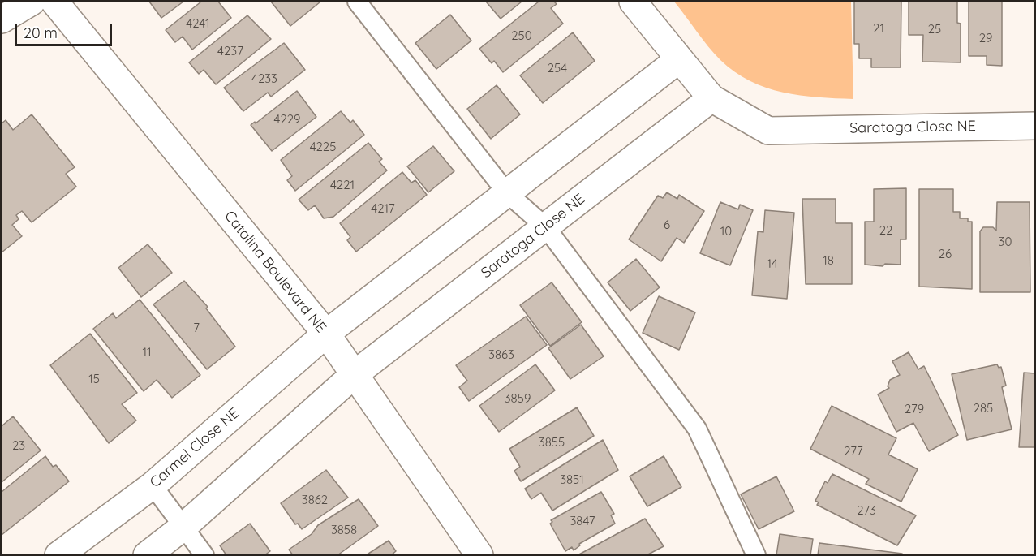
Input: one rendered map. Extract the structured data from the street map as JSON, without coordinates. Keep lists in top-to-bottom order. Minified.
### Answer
{"streets":{"street":["Saratoga Close NE","Catalina Boulevard NE","Carmel Close NE"]},"crossings":[["Saratoga Close NE","Catalina Boulevard NE"],["Catalina Boulevard NE","Carmel Close NE"]],"house_numbers":["4241","21","25","250","29","4237","254","4233","4229","4225","4221","4217","6","22","10","30","26","18","14","7","11","3863","15","3859","285","279","3855","23","277","3851","3862","273","3847","3858"],"scale_bar":"20 m"}
